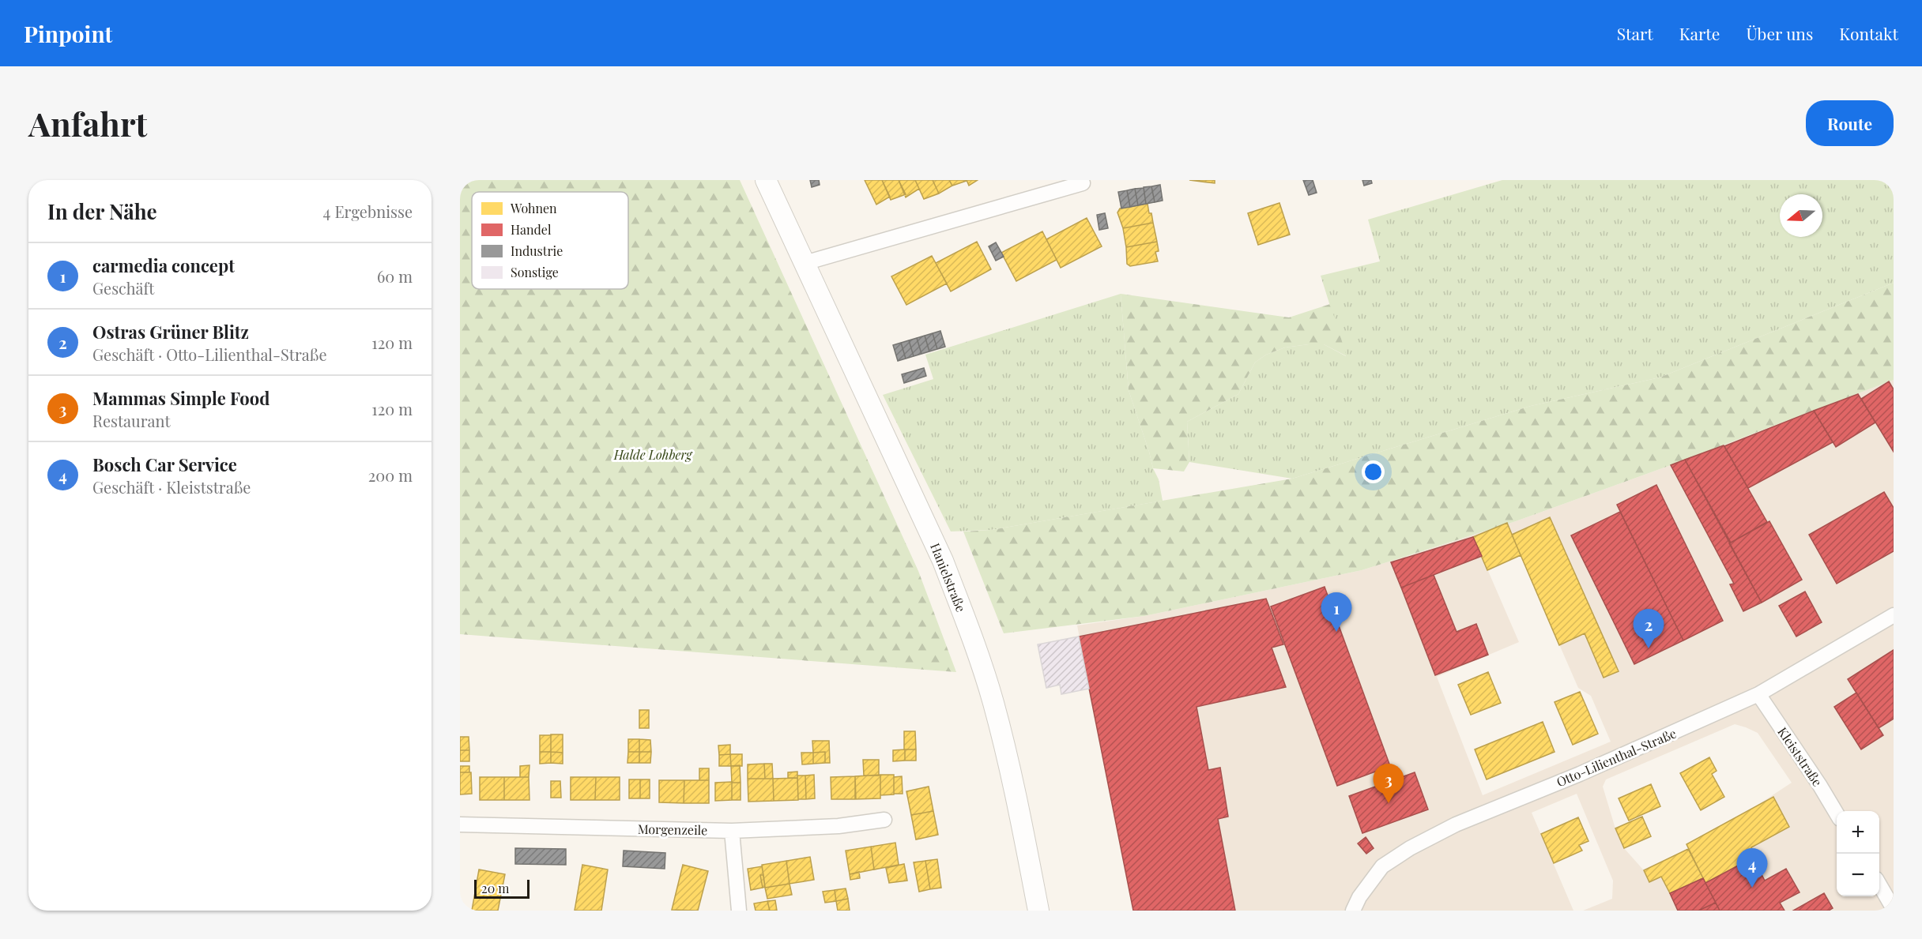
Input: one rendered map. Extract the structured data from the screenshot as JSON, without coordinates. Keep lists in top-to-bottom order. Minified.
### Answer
{"streets":{"main road":["Hanielstraße"],"street":["Kleiststraße","Otto-Lilienthal-Straße","Morgenzeile"]},"crossings":[["Kleiststraße","Otto-Lilienthal-Straße"]],"parks":["Halde Lohberg"],"legend":["Wohnen","Handel","Industrie","Sonstige"],"scale_bar":"20 m","north":"left","page":{"header":"Pinpoint","nav":["Start","Karte","Über uns","Kontakt"],"buttons":"Route","title":"Anfahrt","heading":["In der Nähe","4 Ergebnisse"],"list":[{"mark":"1","name":"carmedia concept","note":"Geschäft","value":"60 m"},{"mark":"2","name":"Ostras Grüner Blitz","note":"Geschäft · Otto-Lilienthal-Straße","value":"120 m"},{"mark":"3","name":"Mammas Simple Food","note":"Restaurant","value":"120 m"},{"mark":"4","name":"Bosch Car Service","note":"Geschäft · Kleiststraße","value":"200 m"}],"pins":["1","2","3","4"],"map_buttons":["+","−"],"scale":"20 m"}}
